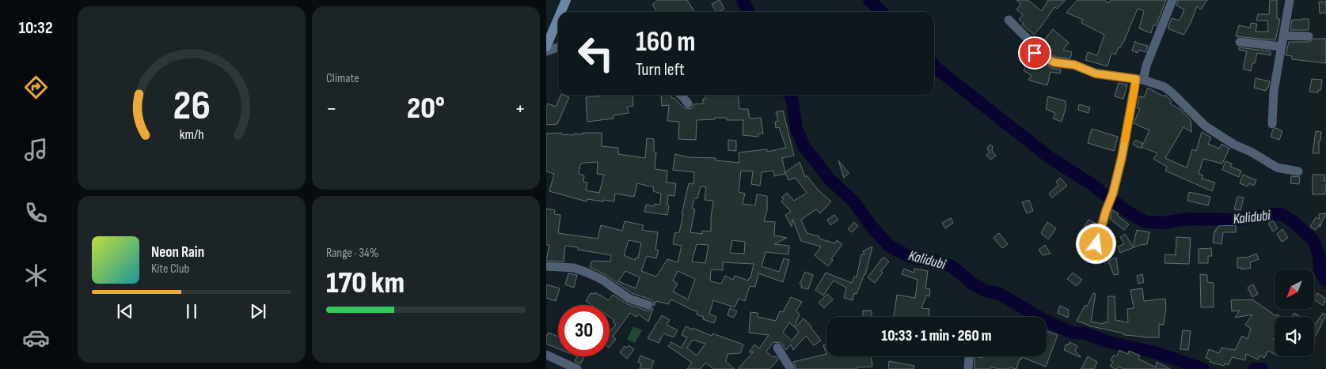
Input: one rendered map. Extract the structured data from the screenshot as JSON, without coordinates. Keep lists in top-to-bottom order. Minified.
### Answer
{"water":["Kalidubi"],"north":"bottom left","page":{"tabs":"10:32","tile":["Climate",["Range · 34%","170 km"]],"turn":["160 m","Turn left"],"heat":["−","20°","+"],"song":["Neon Rain","Kite Club"],"limit":"30","trip":"10:33 · 1 min · 260 m","gauge":["26","km/h"]}}
